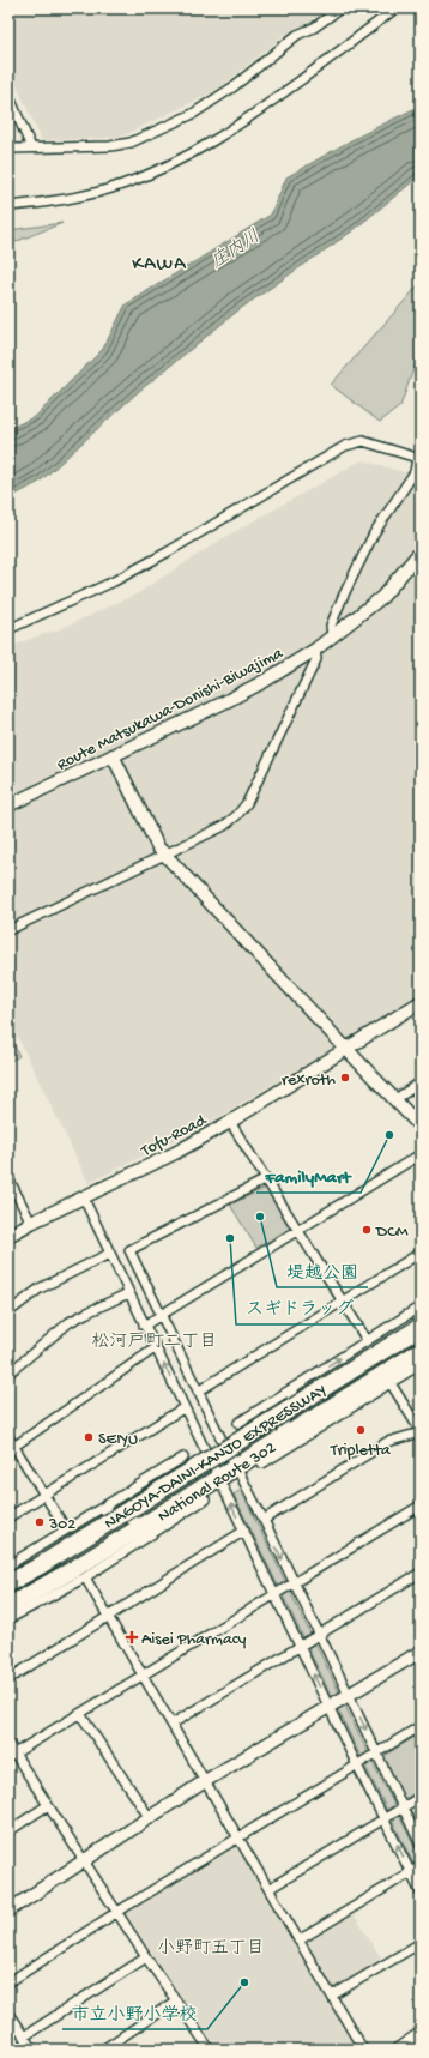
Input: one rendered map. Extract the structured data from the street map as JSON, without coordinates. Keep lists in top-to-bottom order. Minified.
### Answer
{"streets":{"highway":["NAGOYA-DAINI-KANJO EXPRESSWAY","National Route 302"],"street":["Route Matsukawa-Donishi-Biwajima","Tofu-Road"]},"districts":["KAWA","松河戸町二丁目","小野町五丁目"],"water":["庄内川"],"places":{"other":["rexroth","FamilyMart","堤越公園","DCM","スギドラッグ","Tripletta","SEIYU","302","市立小野小学校"],"health":["Aisei Pharmacy"]}}
